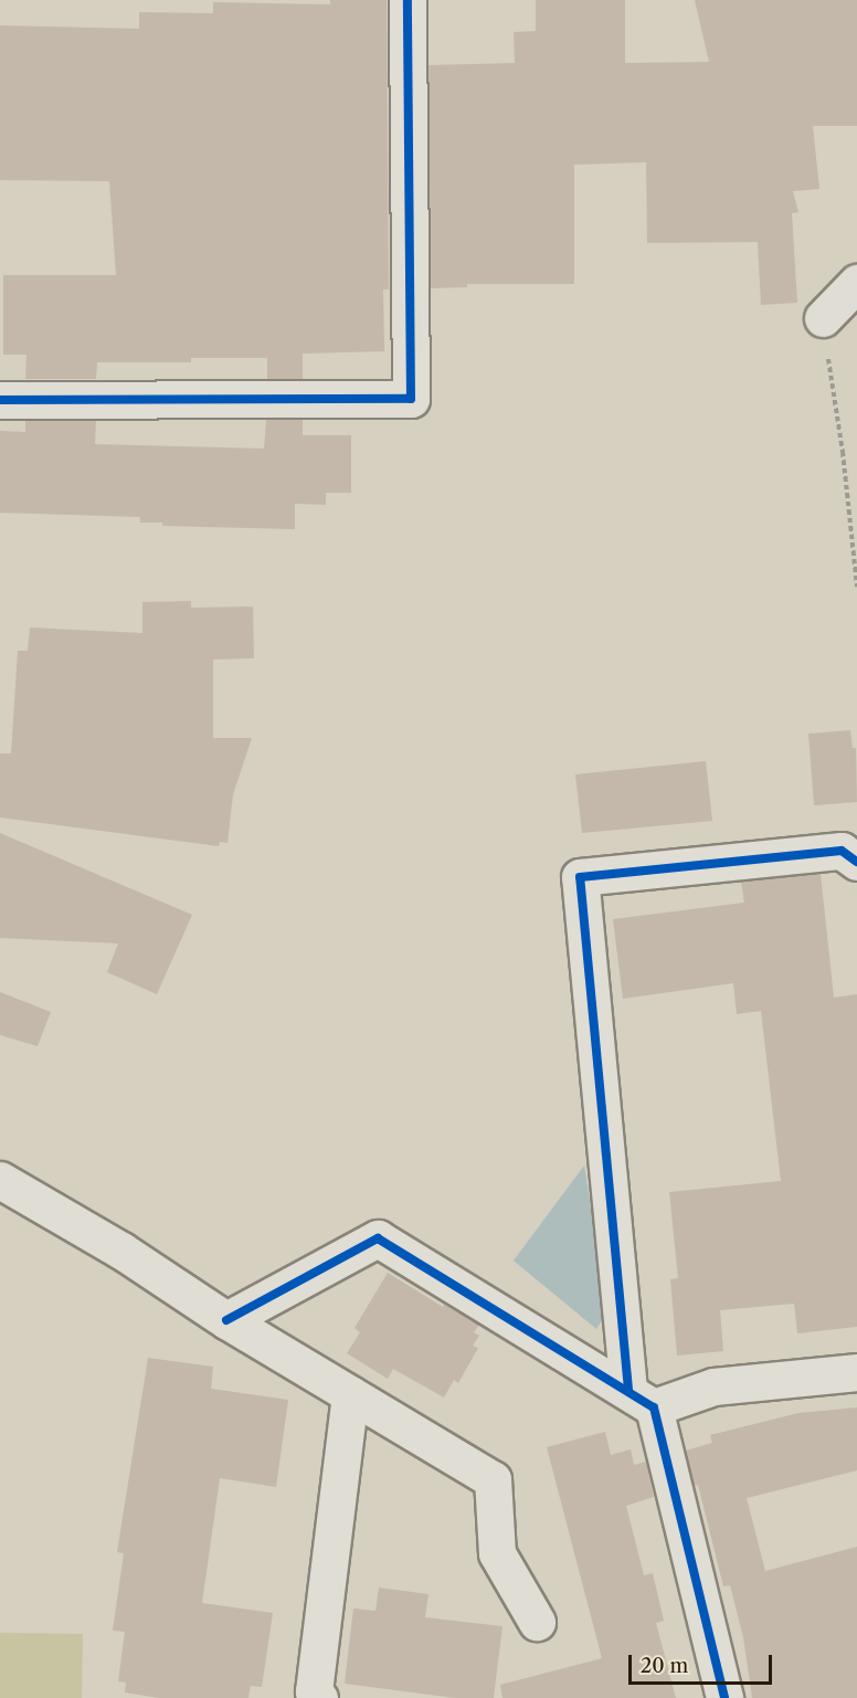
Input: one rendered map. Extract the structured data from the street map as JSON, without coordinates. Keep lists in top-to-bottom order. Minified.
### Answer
{"scale_bar":"20 m"}
